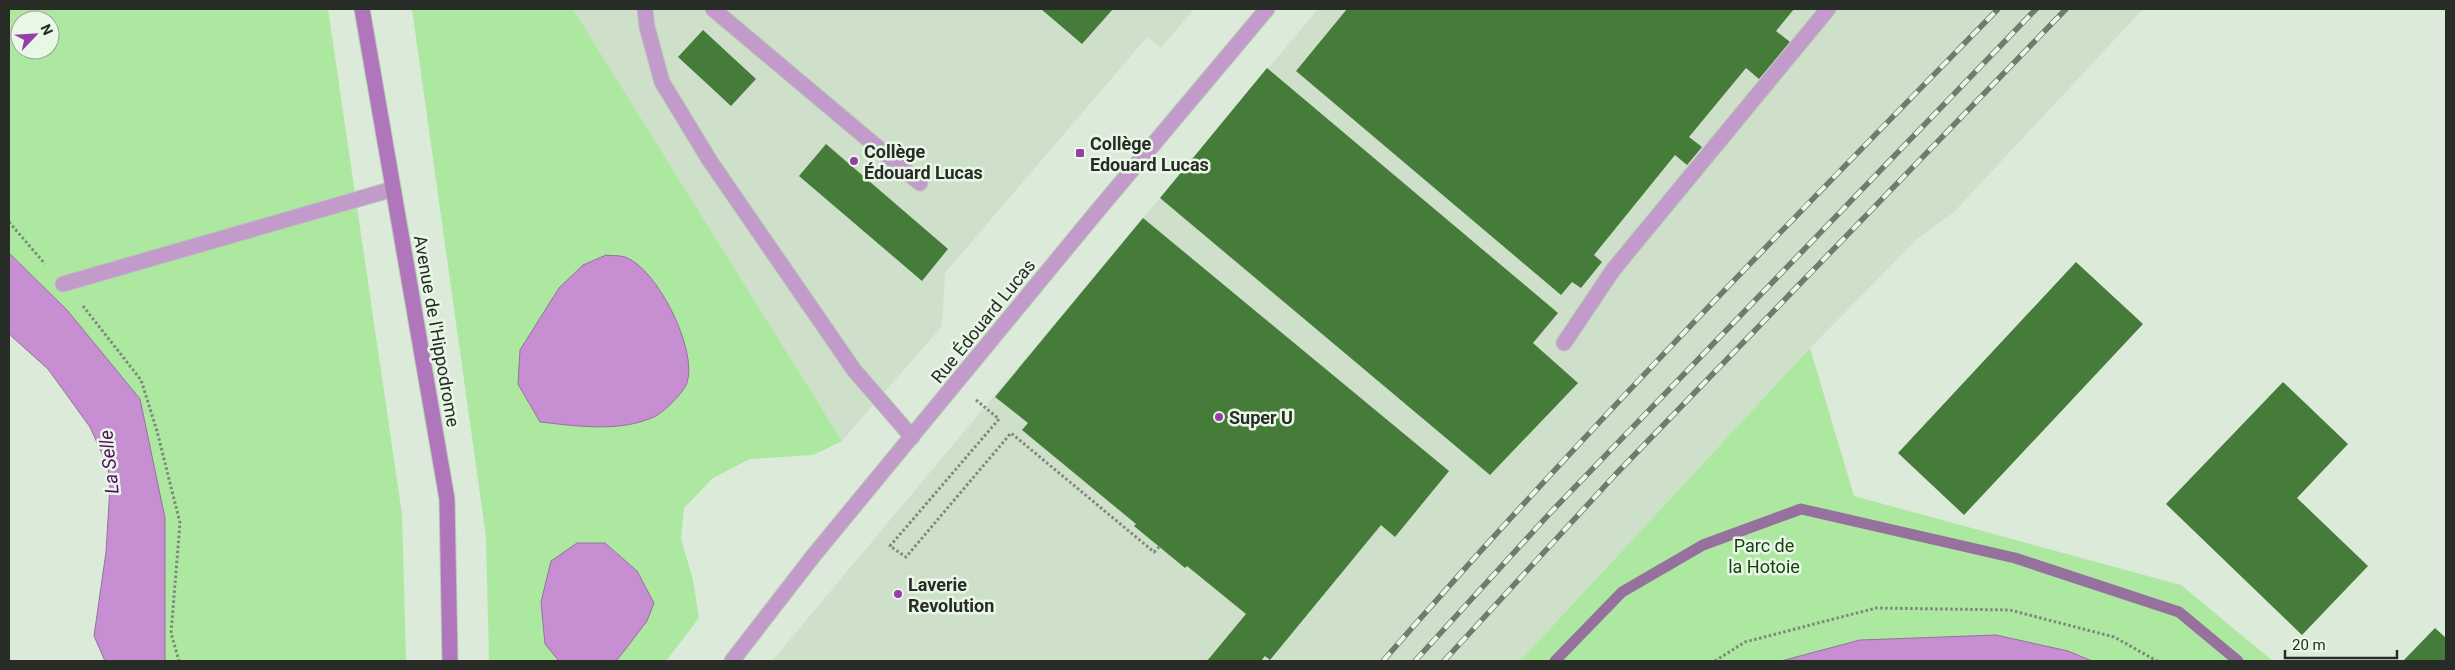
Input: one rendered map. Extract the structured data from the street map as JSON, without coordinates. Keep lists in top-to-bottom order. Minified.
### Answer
{"streets":{"main road":["Avenue de l'Hippodrome"],"street":["Rue Édouard Lucas"]},"water":["La Selle"],"parks":["Parc de la Hotoie"],"places":{"transit":["Collège Edouard Lucas"],"other":["Collège Édouard Lucas","Super U","Laverie Revolution"]},"scale_bar":"20 m","north":"top right"}
